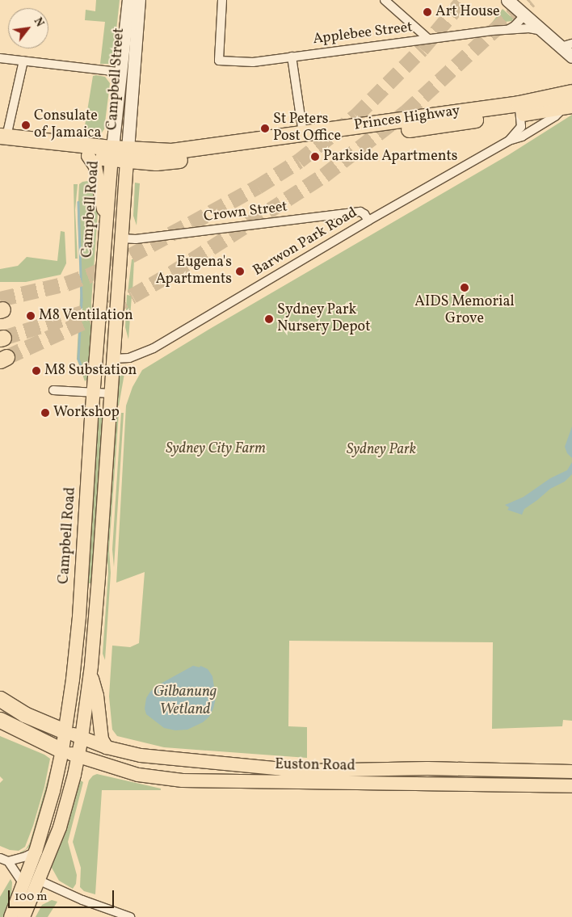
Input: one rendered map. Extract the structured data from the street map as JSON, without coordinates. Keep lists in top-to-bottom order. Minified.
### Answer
{"streets":{"highway":["Princes Highway"],"main road":["Campbell Street","Campbell Road","Euston Road"],"street":["Applebee Street","Crown Street","Barwon Park Road"]},"crossings":[["Campbell Street","Princes Highway"],["Campbell Street","Campbell Road"],["Princes Highway","Campbell Road"],["Princes Highway","Barwon Park Road"],["Campbell Road","Crown Street"],["Campbell Road","Barwon Park Road"],["Campbell Road","Euston Road"],["Crown Street","Barwon Park Road"]],"water":["Gilbanung Wetland"],"parks":["Sydney City Farm","Sydney Park"],"places":["Art House","Consulate of Jamaica","St Peters Post Office","Parkside Apartments","Eugena's Apartments","AIDS Memorial Grove","M8 Ventilation","Sydney Park Nursery Depot","M8 Substation","Workshop"],"scale_bar":"100 m","north":"top right"}
